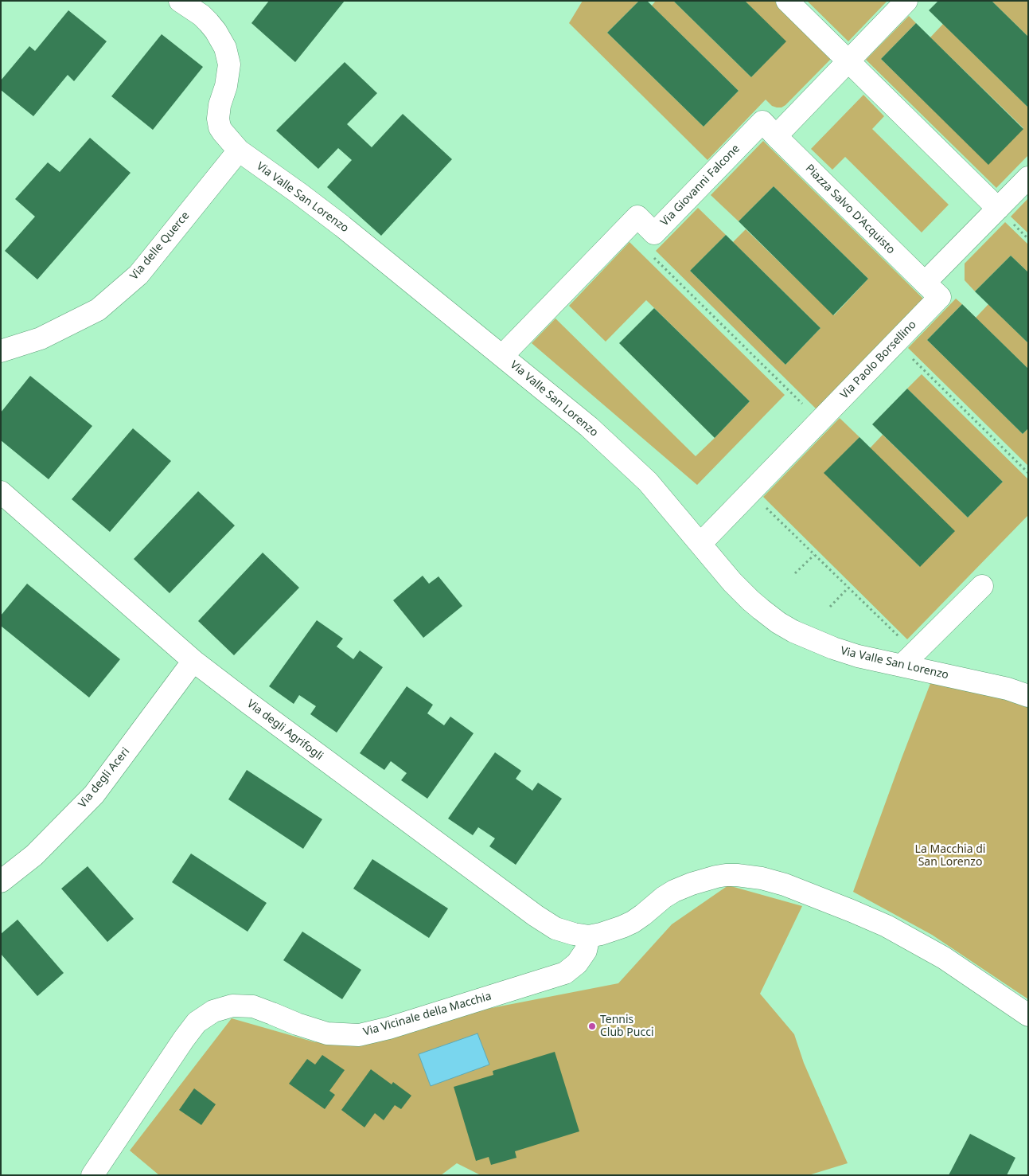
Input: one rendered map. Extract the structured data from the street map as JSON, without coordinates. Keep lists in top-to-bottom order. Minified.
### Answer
{"streets":{"street":["Via Giovanni Falcone","Via Valle San Lorenzo","Piazza Salvo D'Acquisto","Via delle Querce","Via Paolo Borsellino","Via degli Agrifogli","Via degli Aceri","Via Vicinale della Macchia"]},"crossings":[["Via Giovanni Falcone","Via Valle San Lorenzo"],["Via Giovanni Falcone","Piazza Salvo D'Acquisto"],["Via Valle San Lorenzo","Via delle Querce"],["Via Valle San Lorenzo","Via Paolo Borsellino"],["Piazza Salvo D'Acquisto","Via Paolo Borsellino"],["Via degli Agrifogli","Via degli Aceri"],["Via degli Agrifogli","Via Vicinale della Macchia"]],"parks":["La Macchia di San Lorenzo"],"places":["Tennis Club Pucci"]}
